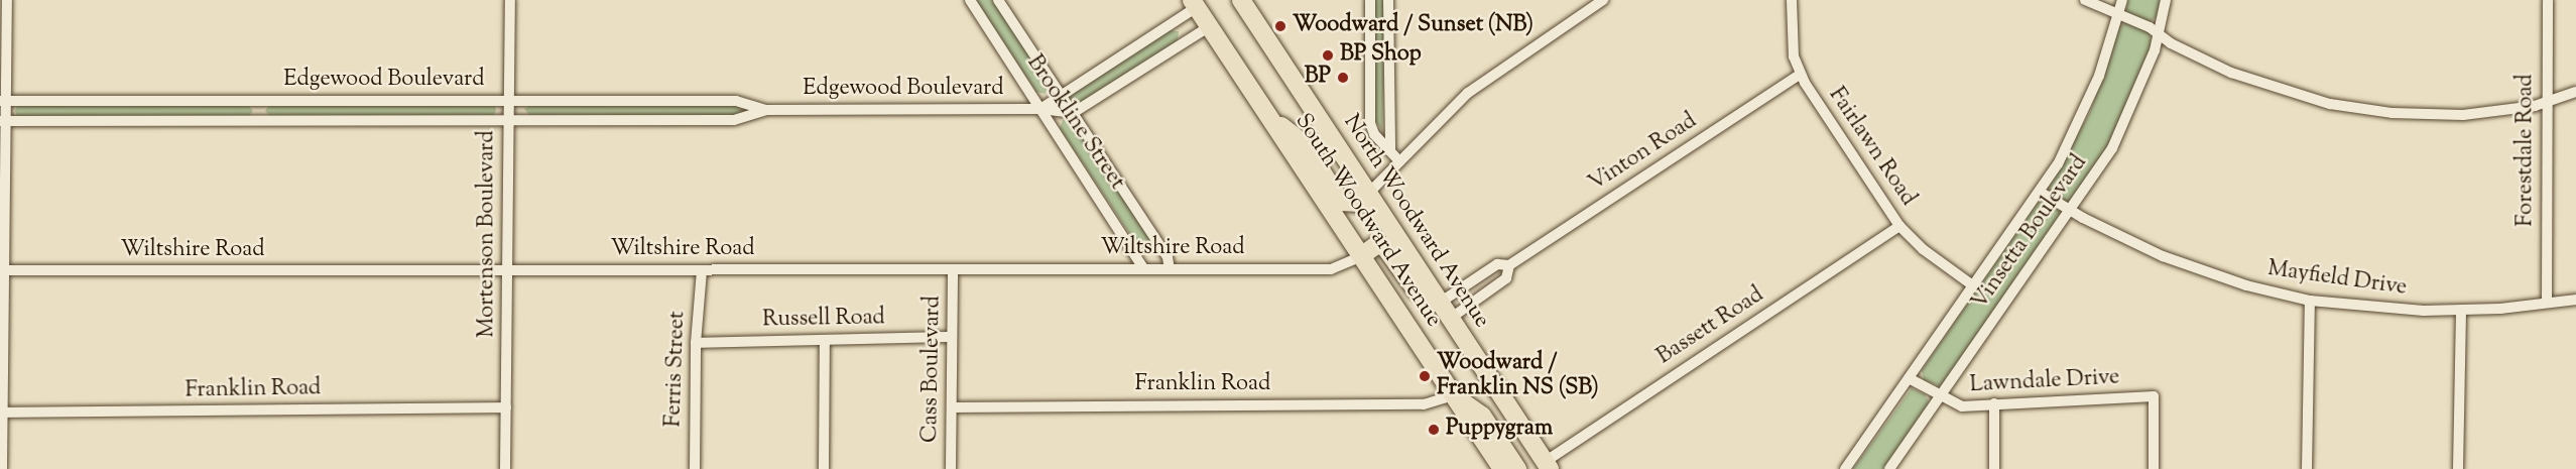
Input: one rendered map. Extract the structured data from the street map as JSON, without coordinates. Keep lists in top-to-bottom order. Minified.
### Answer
{"streets":{"main road":["South Woodward Avenue","North Woodward Avenue"],"street":["Edgewood Boulevard","Brookline Street","Fairlawn Road","Forestdale Road","Vinton Road","Vinsetta Boulevard","Mortenson Boulevard","Wiltshire Road","Mayfield Drive","Russell Road","Bassett Road","Ferris Street","Cass Boulevard","Lawndale Drive","Franklin Road"]},"crossings":[["Edgewood Boulevard","Brookline Street"],["Edgewood Boulevard","Mortenson Boulevard"],["Brookline Street","Wiltshire Road"],["Fairlawn Road","Vinton Road"],["Fairlawn Road","Vinsetta Boulevard"],["Fairlawn Road","Bassett Road"],["Forestdale Road","Mayfield Drive"],["Vinton Road","North Woodward Avenue"],["South Woodward Avenue","Wiltshire Road"],["South Woodward Avenue","Franklin Road"],["North Woodward Avenue","Bassett Road"],["Vinsetta Boulevard","Mayfield Drive"],["Vinsetta Boulevard","Lawndale Drive"],["Mortenson Boulevard","Wiltshire Road"],["Mortenson Boulevard","Franklin Road"],["Wiltshire Road","Ferris Street"],["Wiltshire Road","Cass Boulevard"],["Russell Road","Ferris Street"],["Russell Road","Cass Boulevard"],["Cass Boulevard","Franklin Road"]],"places":["Woodward / Sunset (NB)","BP Shop","BP","Woodward / Franklin NS (SB)","Puppygram"]}
